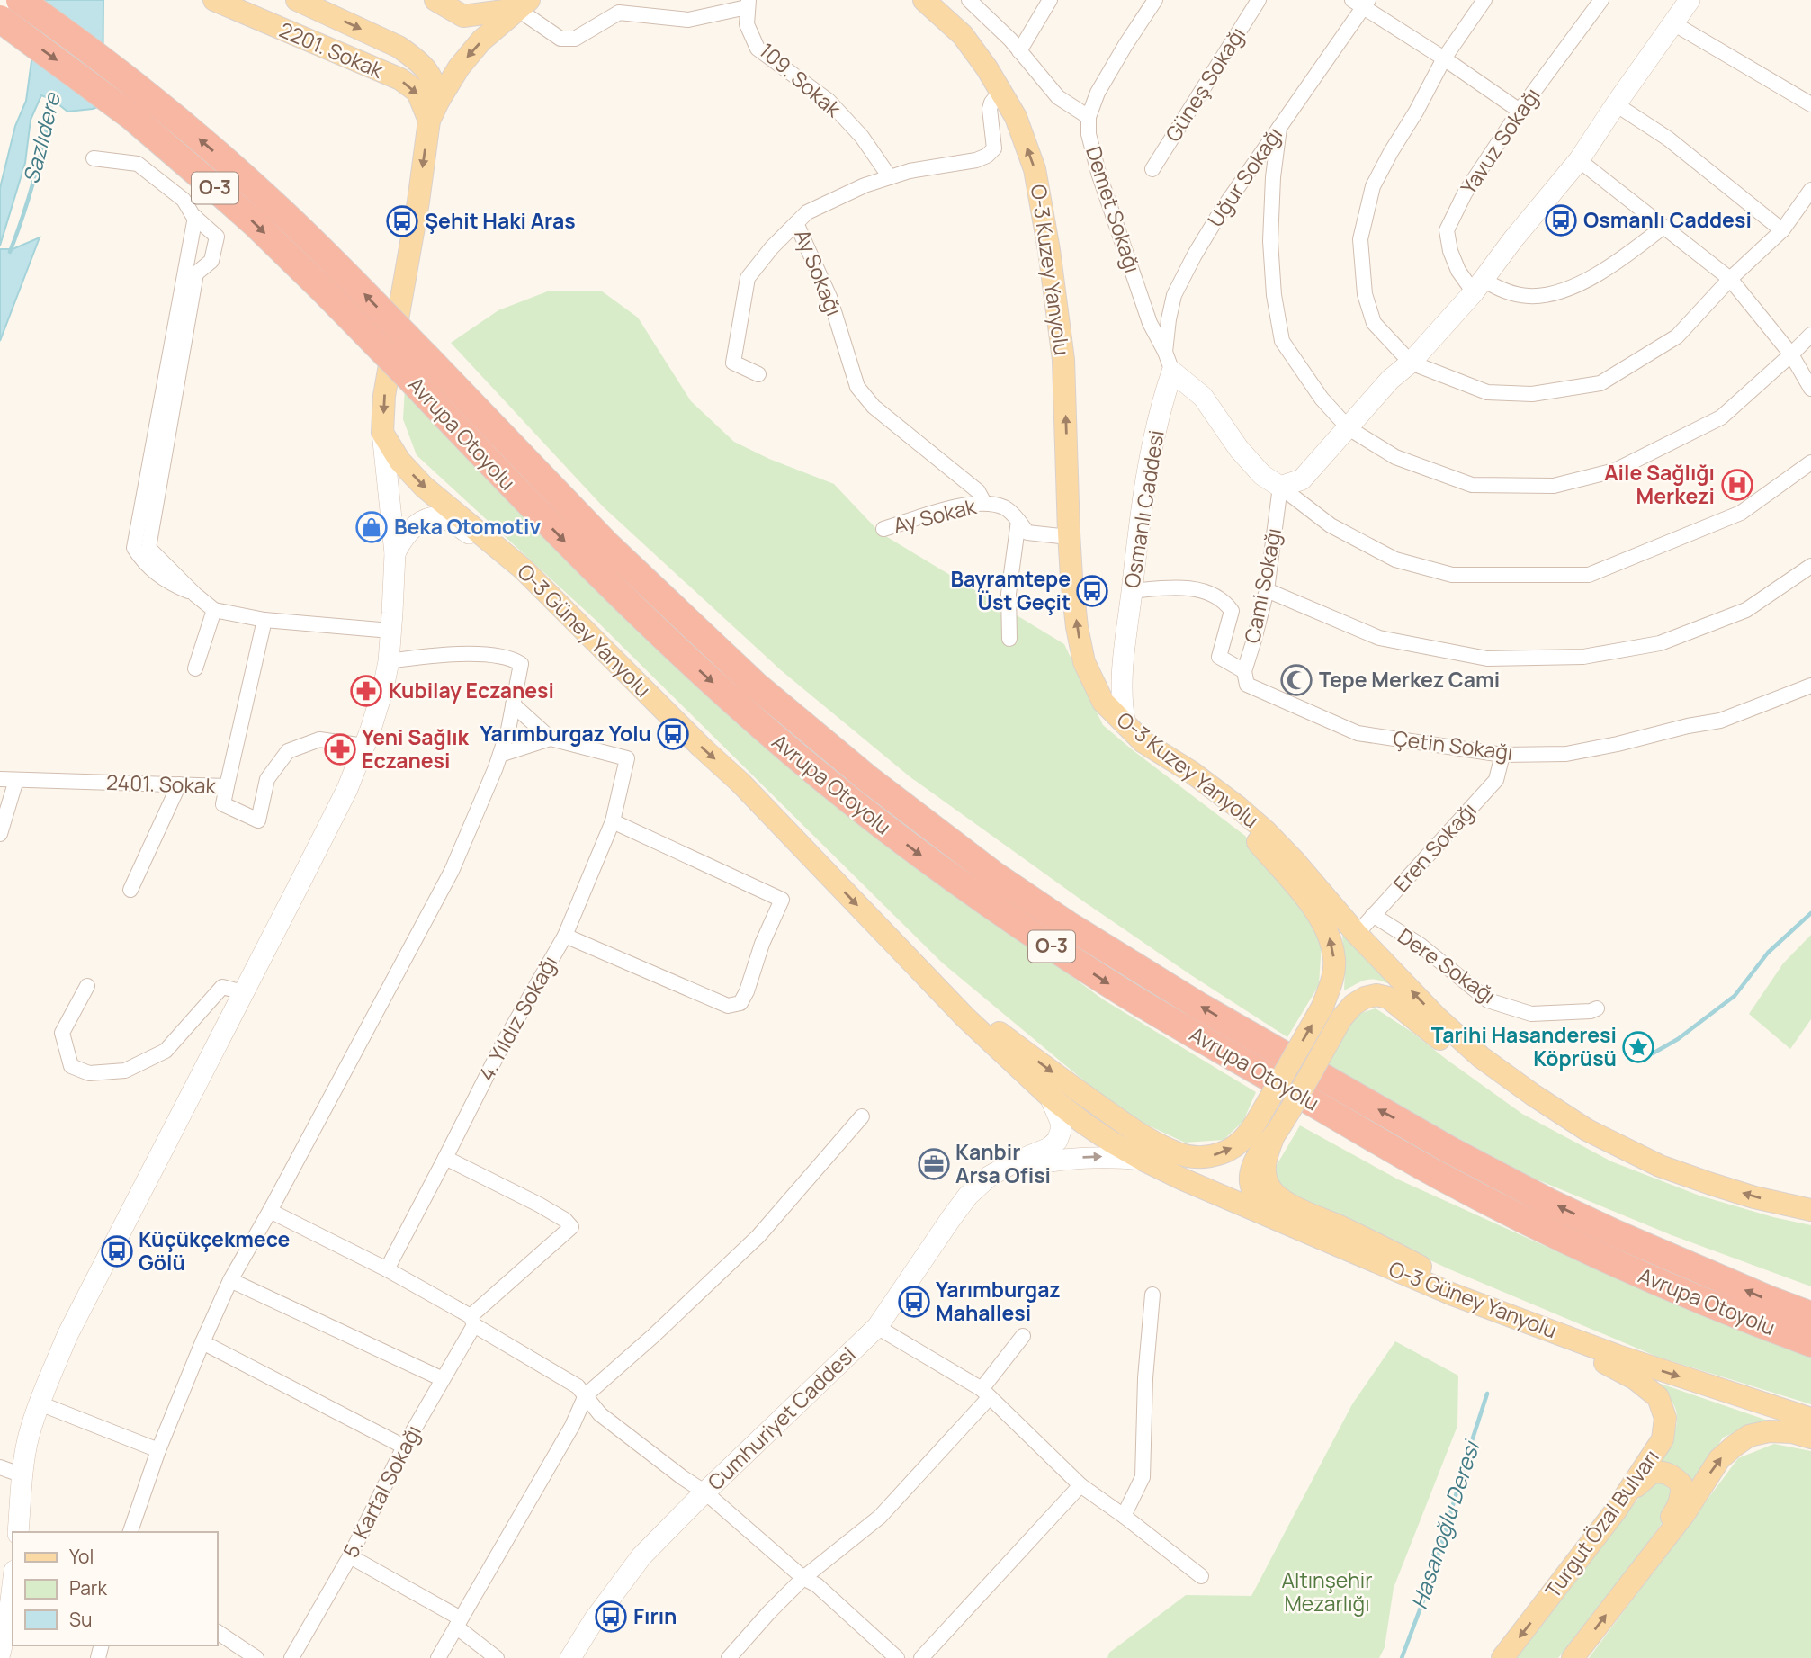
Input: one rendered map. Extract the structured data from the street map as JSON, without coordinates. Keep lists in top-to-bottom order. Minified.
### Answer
{"streets":{"highway":["O-3","Avrupa Otoyolu"],"main road":["2201. Sokak","O-3 Kuzey Yanyolu","Osmanlı Caddesi","O-3 Güney Yanyolu","Cumhuriyet Caddesi","Turgut Özal Bulvarı"],"street":["109. Sokak","Güneş Sokağı","Yavuz Sokağı","Uğur Sokağı","Demet Sokağı","Ay Sokağı","Ay Sokak","Cami Sokağı","Çetin Sokağı","2401. Sokak","Eren Sokağı","Dere Sokağı","4. Yıldız Sokağı","5. Kartal Sokağı"]},"crossings":[["109. Sokak","Ay Sokağı"],["Uğur Sokağı","Demet Sokağı"],["Uğur Sokağı","Osmanlı Caddesi"],["O-3 Kuzey Yanyolu","Ay Sokağı"],["O-3 Kuzey Yanyolu","Osmanlı Caddesi"],["O-3 Kuzey Yanyolu","Ay Sokak"],["O-3 Kuzey Yanyolu","Eren Sokağı"],["Ay Sokağı","Ay Sokak"],["Osmanlı Caddesi","Çetin Sokağı"],["Cami Sokağı","Çetin Sokağı"],["O-3 Güney Yanyolu","Cumhuriyet Caddesi"],["O-3 Güney Yanyolu","Turgut Özal Bulvarı"],["Çetin Sokağı","Eren Sokağı"],["Eren Sokağı","Dere Sokağı"],["4. Yıldız Sokağı","5. Kartal Sokağı"]],"one_way":["2201. Sokak","O-3 Kuzey Yanyolu","O-3 Güney Yanyolu"],"water":["Sazlıdere","Hasanoğlu Deresi"],"parks":["Altınşehir Mezarlığı"],"places":{"bus stop":["Osmanlı Caddesi","Şehit Haki Aras","Bayramtepe Üst Geçit","Yarımburgaz Yolu","Küçükçekmece Gölü","Yarımburgaz Mahallesi","Fırın"],"hospital":["Aile Sağlığı Merkezi"],"shop":["Beka Otomotiv"],"mosque":["Tepe Merkez Cami"],"pharmacy":["Kubilay Eczanesi","Yeni Sağlık Eczanesi"],"place":["Tarihi Hasanderesi Köprüsü"],"office":["Kanbir Arsa Ofisi"]},"legend":["Yol","Park","Su"]}
